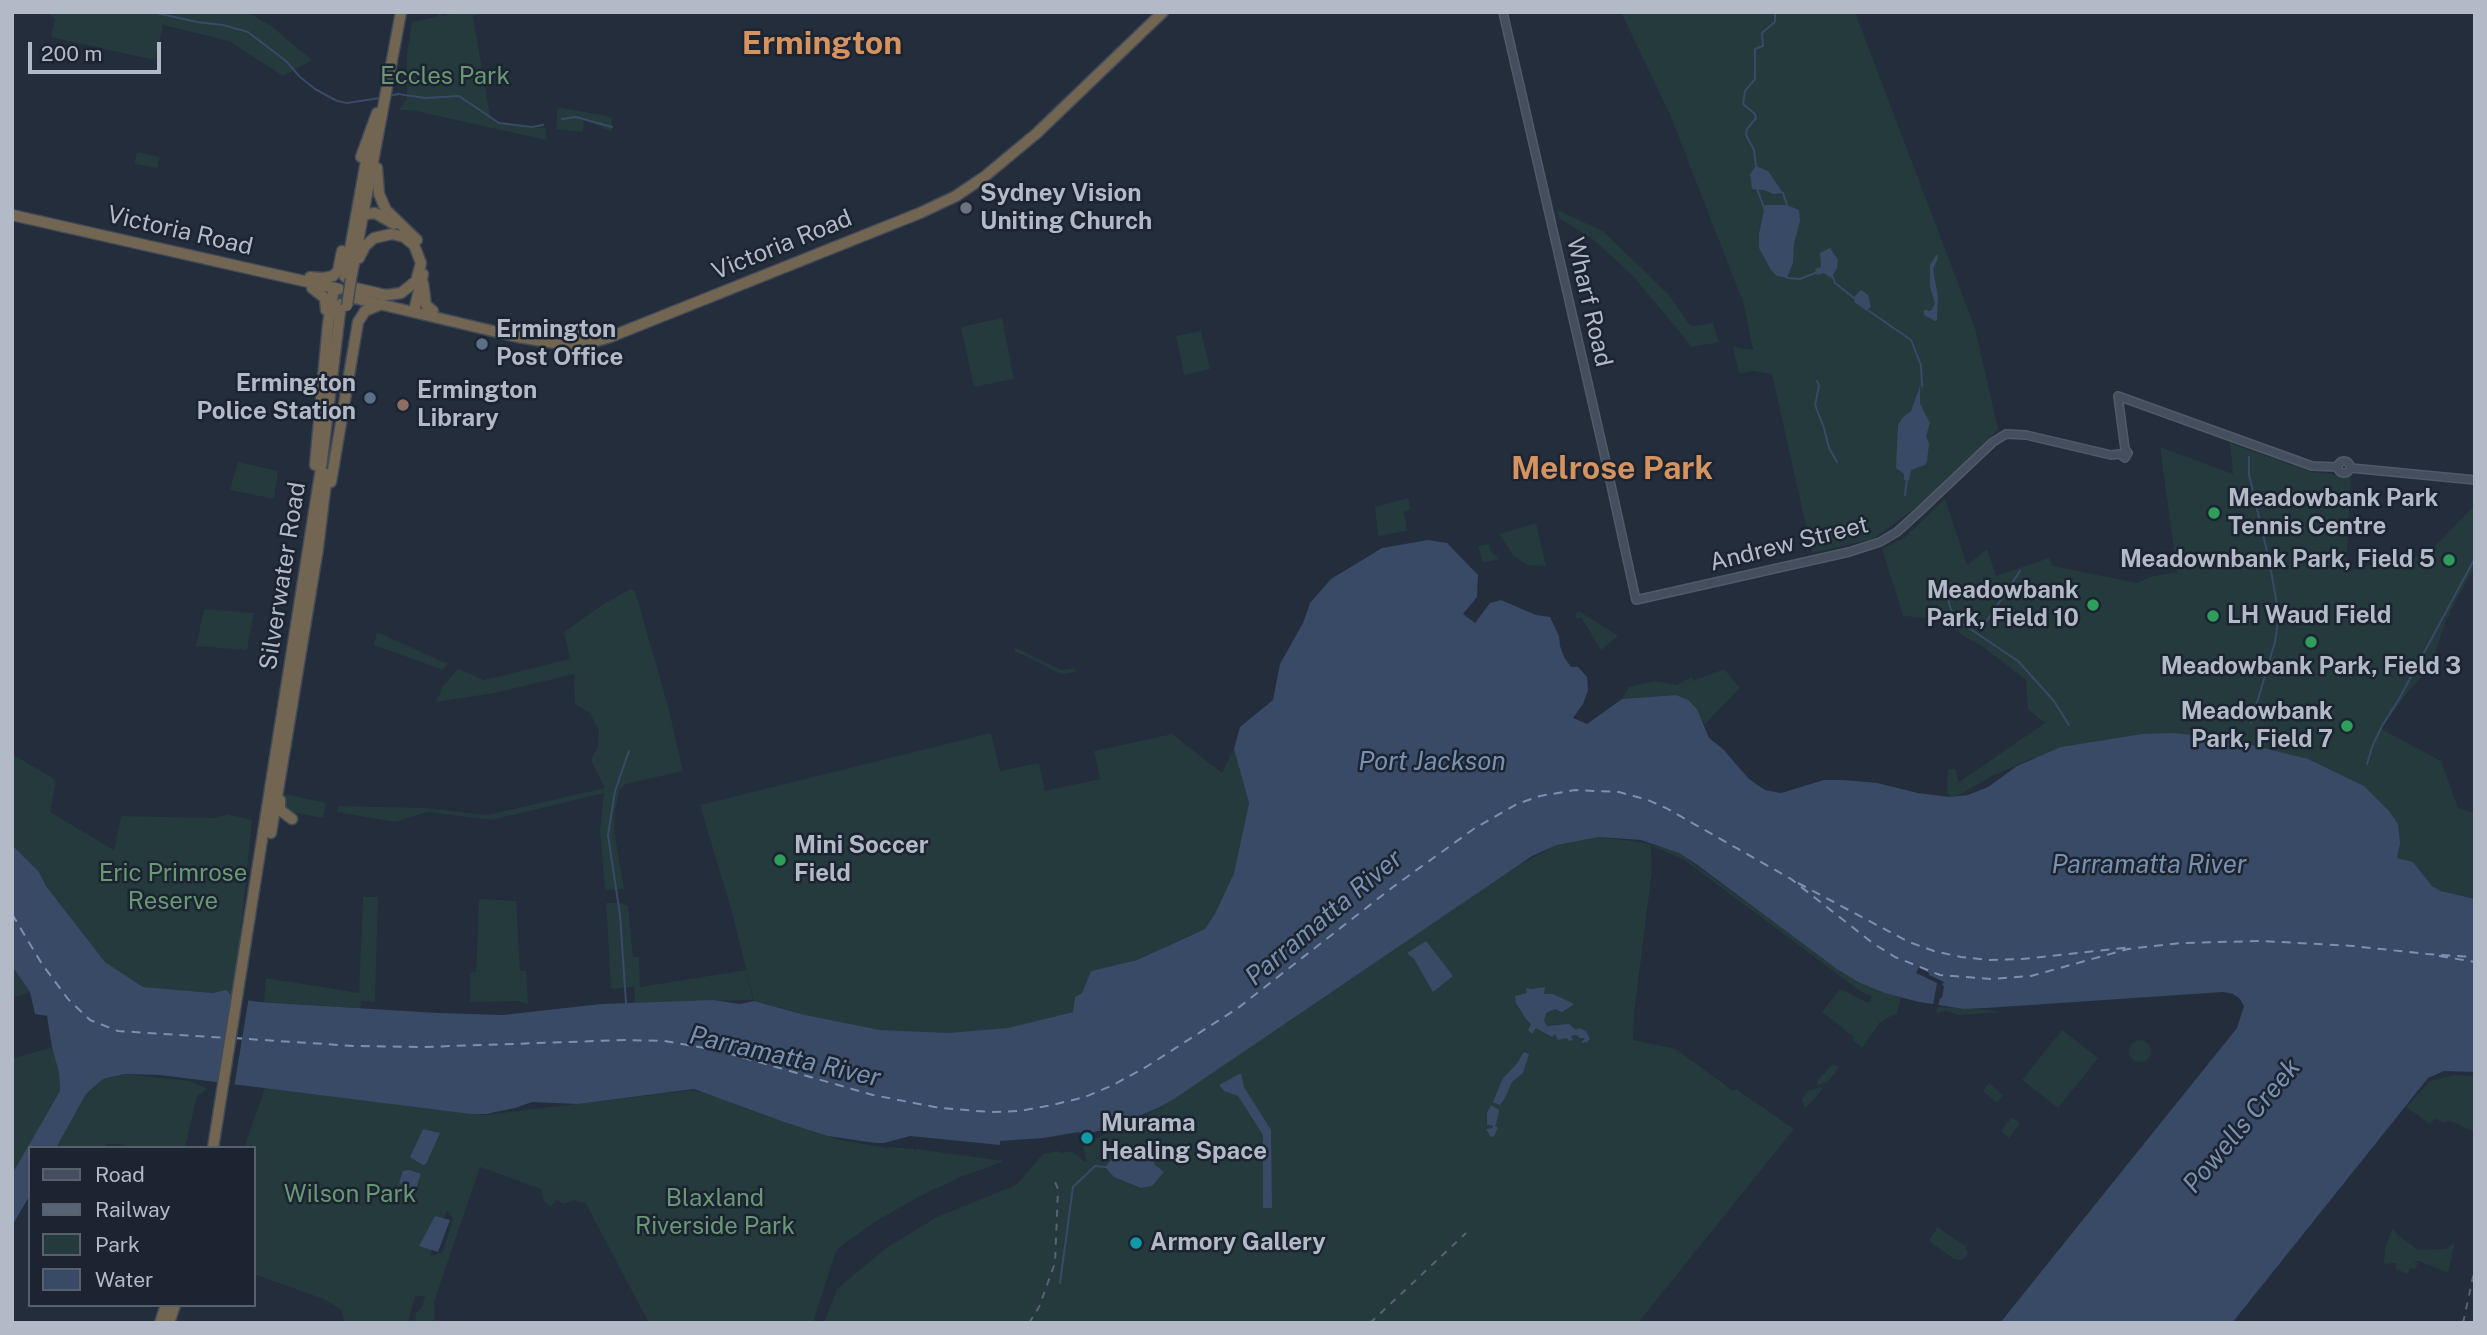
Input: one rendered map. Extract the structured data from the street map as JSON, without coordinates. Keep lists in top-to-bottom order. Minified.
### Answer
{"streets":{"highway":["Victoria Road","Silverwater Road"],"main road":["Wharf Road","Andrew Street"]},"crossings":[["Victoria Road","Silverwater Road"],["Wharf Road","Andrew Street"]],"districts":["Ermington","Melrose Park"],"water":["Port Jackson","Parramatta River","Powells Creek"],"parks":["Eccles Park","Eric Primrose Reserve","Wilson Park","Blaxland Riverside Park"],"places":["Sydney Vision Uniting Church","Ermington Post Office","Ermington Police Station","Ermington Library","Meadowbank Park Tennis Centre","Meadownbank Park, Field 5","Meadowbank Park, Field 10","LH Waud Field","Meadowbank Park, Field 3","Meadowbank Park, Field 7","Mini Soccer Field","Murama Healing Space","Armory Gallery"],"legend":["Road","Railway","Park","Water"],"scale_bar":"200 m"}
